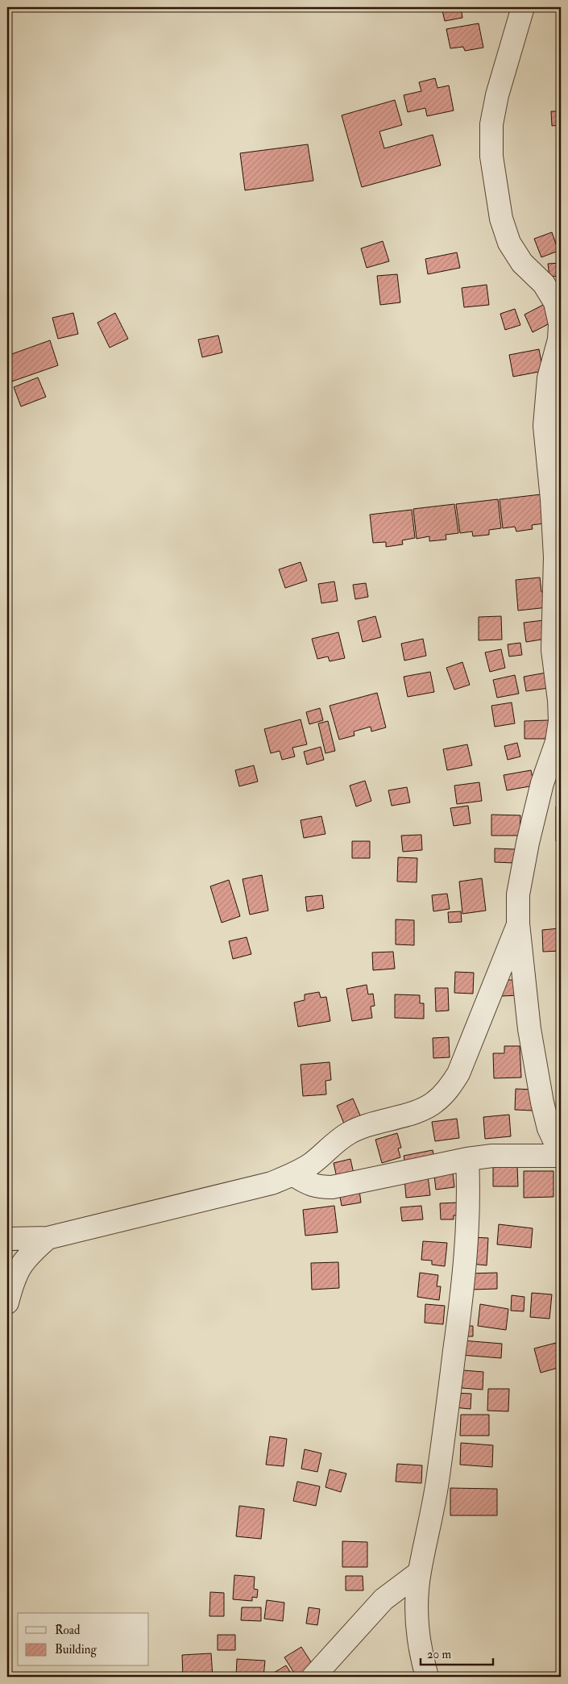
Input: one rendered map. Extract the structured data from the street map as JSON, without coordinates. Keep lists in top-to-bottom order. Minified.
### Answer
{"legend":["Road","Building"],"scale_bar":"20 m"}
